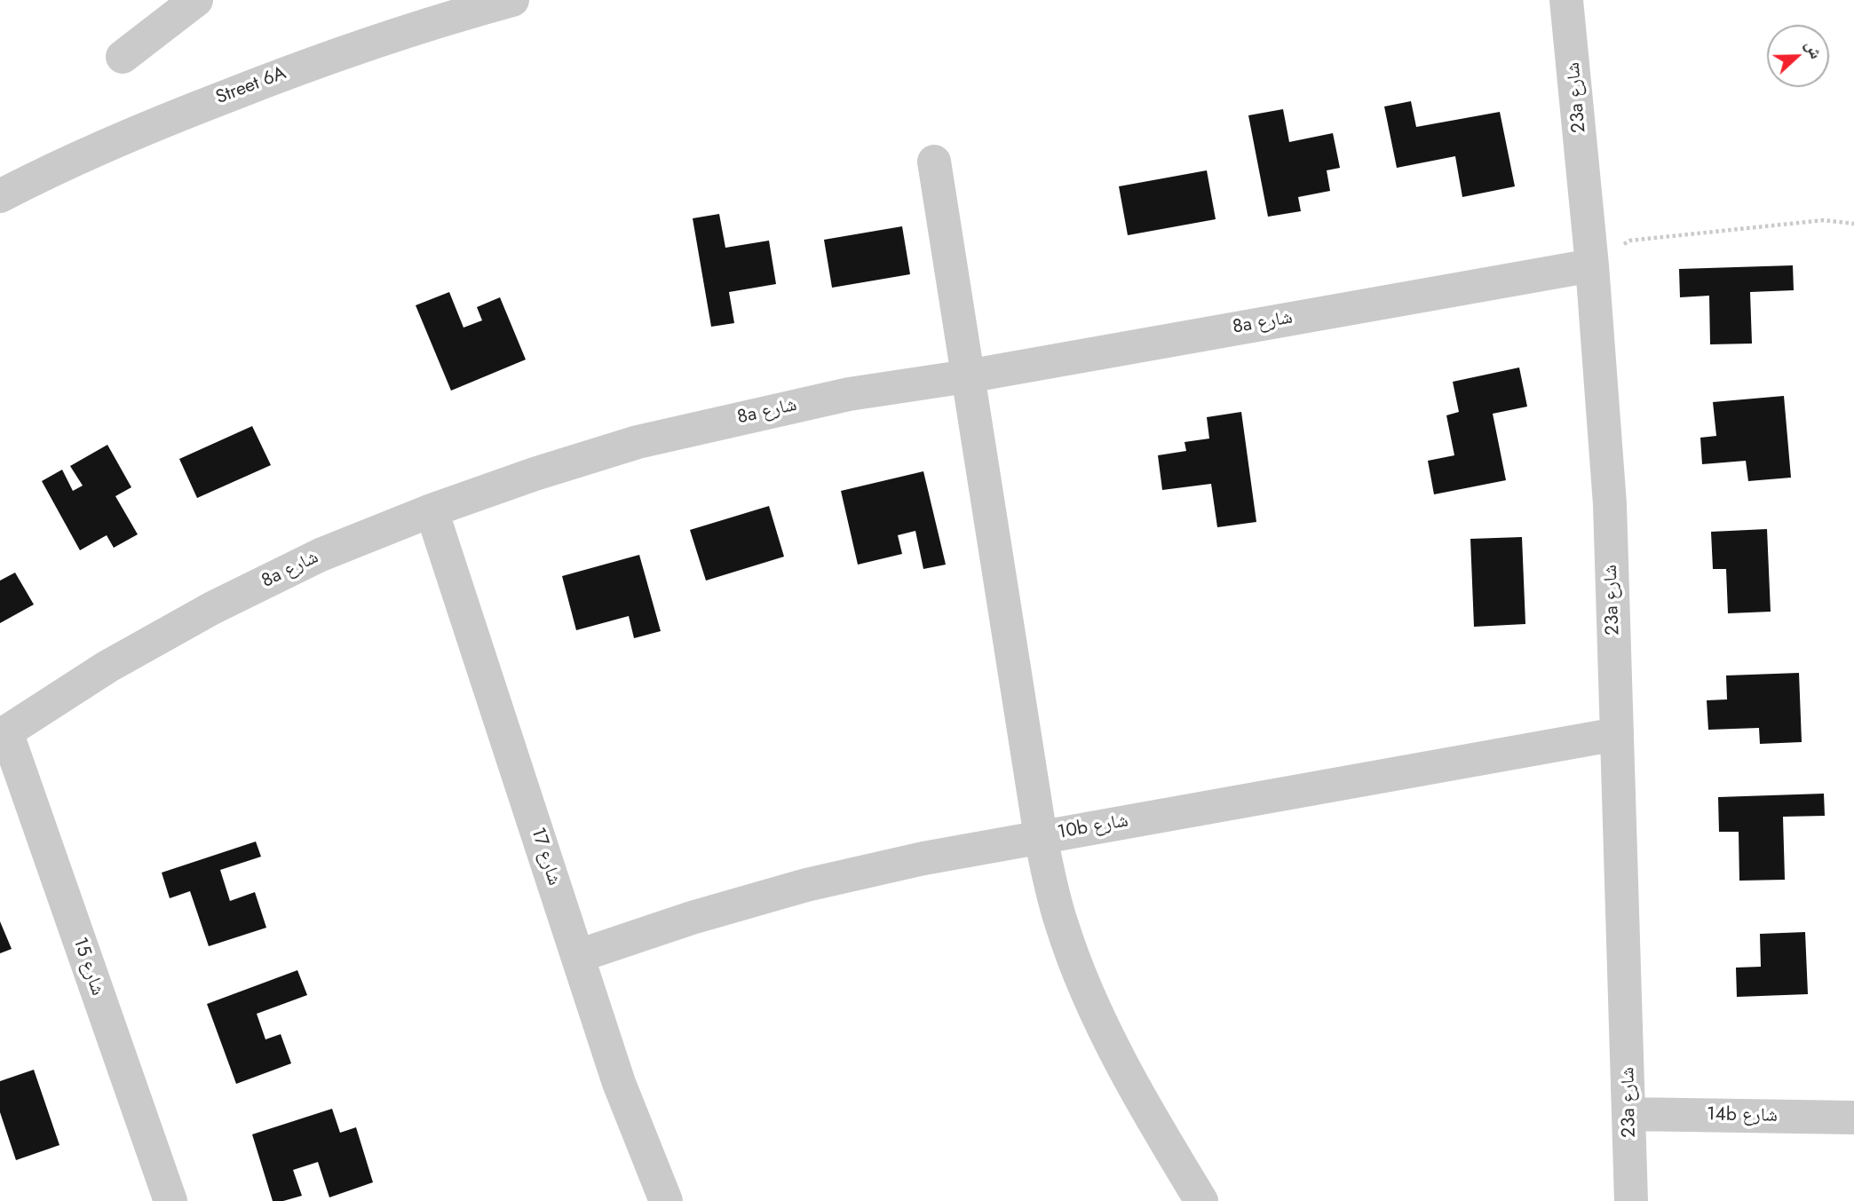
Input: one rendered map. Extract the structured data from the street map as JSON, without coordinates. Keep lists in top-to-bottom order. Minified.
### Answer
{"streets":{"street":["Street 6A","23a شارع","8a شارع","10b شارع","شارع 17","شارع 15","14b شارع"]},"crossings":[["23a شارع","8a شارع"],["23a شارع","10b شارع"],["23a شارع","14b شارع"],["8a شارع","شارع 17"],["8a شارع","شارع 15"],["10b شارع","شارع 17"]],"north":"right"}
